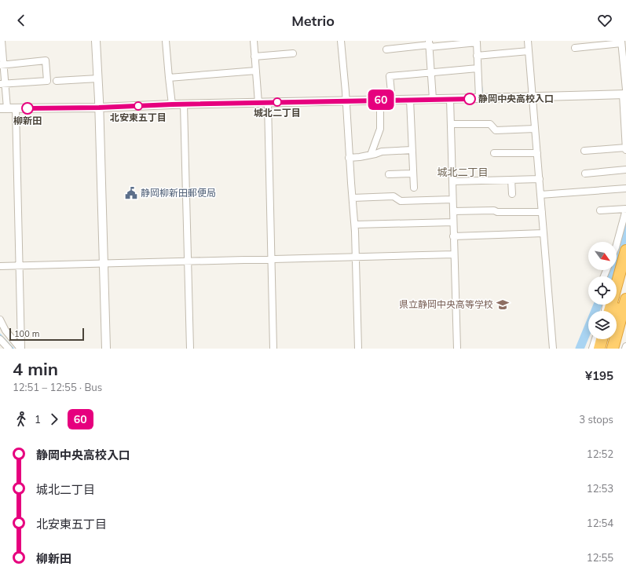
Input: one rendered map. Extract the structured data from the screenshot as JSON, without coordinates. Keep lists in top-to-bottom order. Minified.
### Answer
{"districts":["城北二丁目"],"places":{"other":["静岡中央高校入口","城北二丁目","北安東五丁目","柳新田"],"public building":["静岡柳新田郵便局"],"school or university":["県立静岡中央高等学校"]},"lines":["bus line 60"],"scale_bar":"100 m","north":"bottom right","page":{"header":"Metrio","on_map":"60","scale":"100 m","heading":["4 min","12:51 – 12:55 · Bus","¥195"],"legs":["1","60","3 stops"],"list":[{"name":"静岡中央高校入口","value":"12:52"},{"name":"城北二丁目","value":"12:53"},{"name":"北安東五丁目","value":"12:54"},{"name":"柳新田","value":"12:55"}]}}
